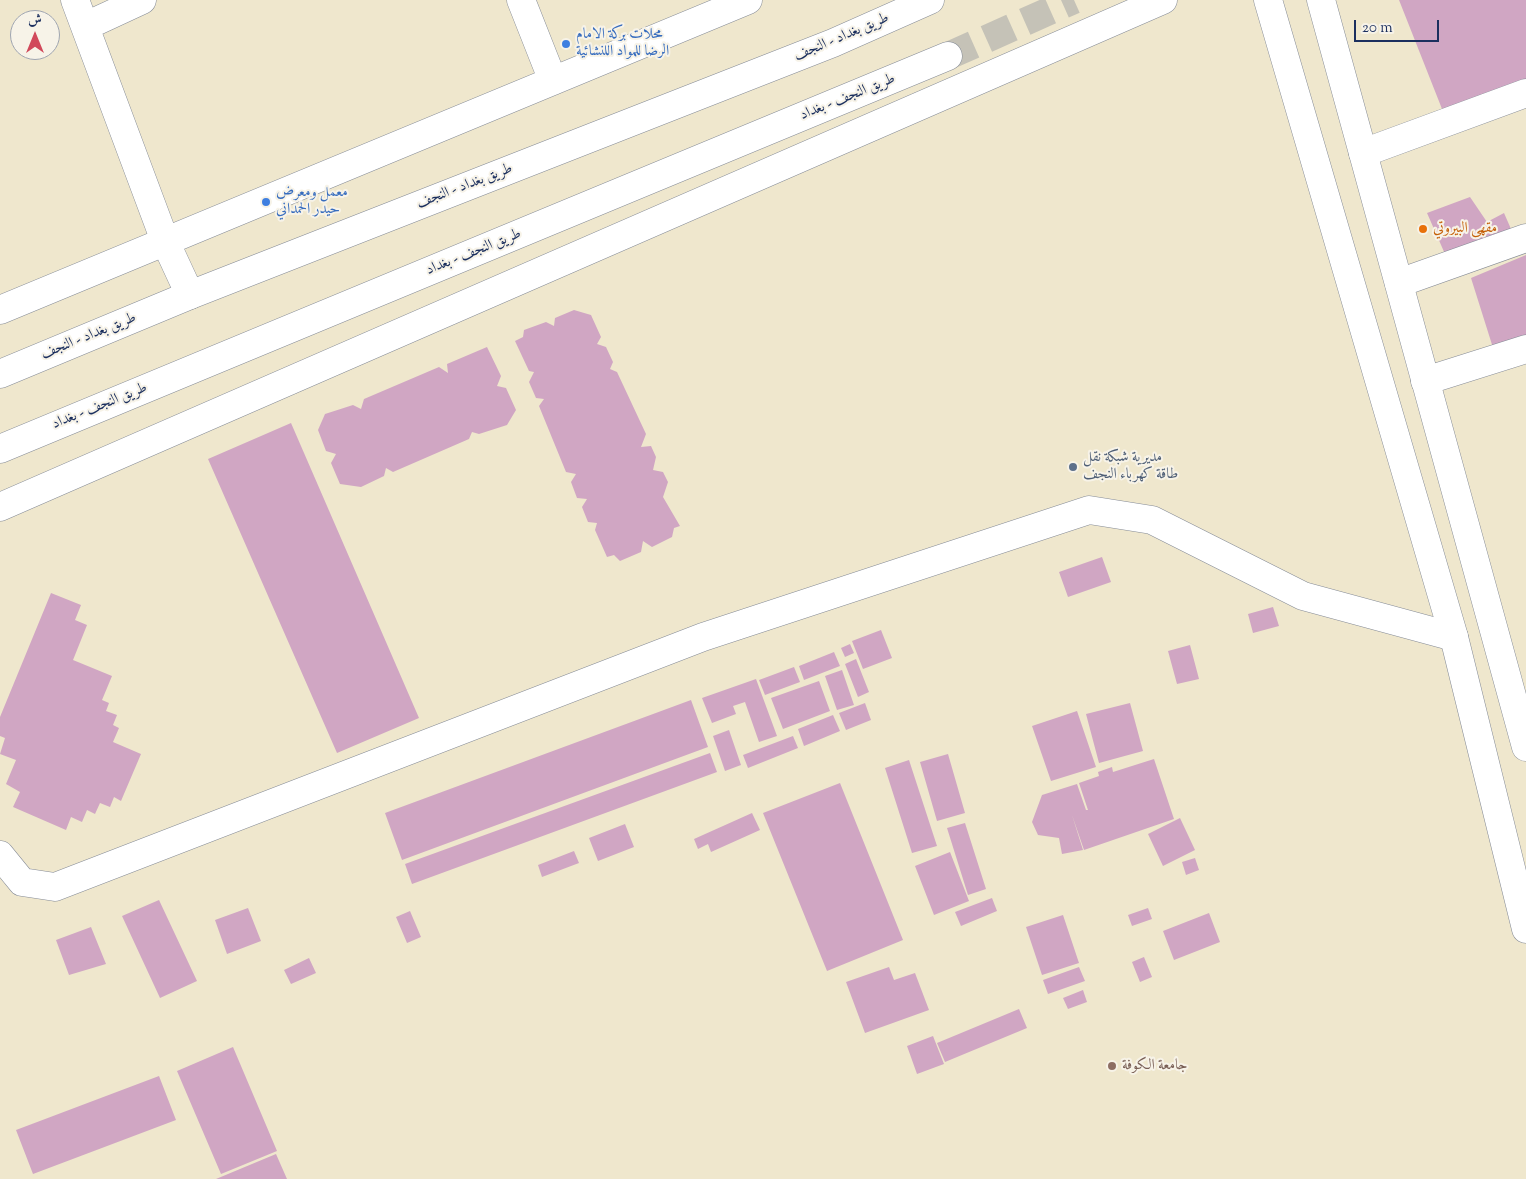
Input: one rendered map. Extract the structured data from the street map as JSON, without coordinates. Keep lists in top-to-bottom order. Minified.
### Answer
{"streets":{"street":["طريق بغداد - النجف","طريق النجف - بغداد"]},"places":["محلات بركة الامام الرضا للمواد اللنشائية","معمل ومعرض حيدر الحمداني","مقهى البيروتي","مديرية شبكة نقل طاقة كهرباء النجف","جامعة الكوفة"],"scale_bar":"20 m","north":"top"}
